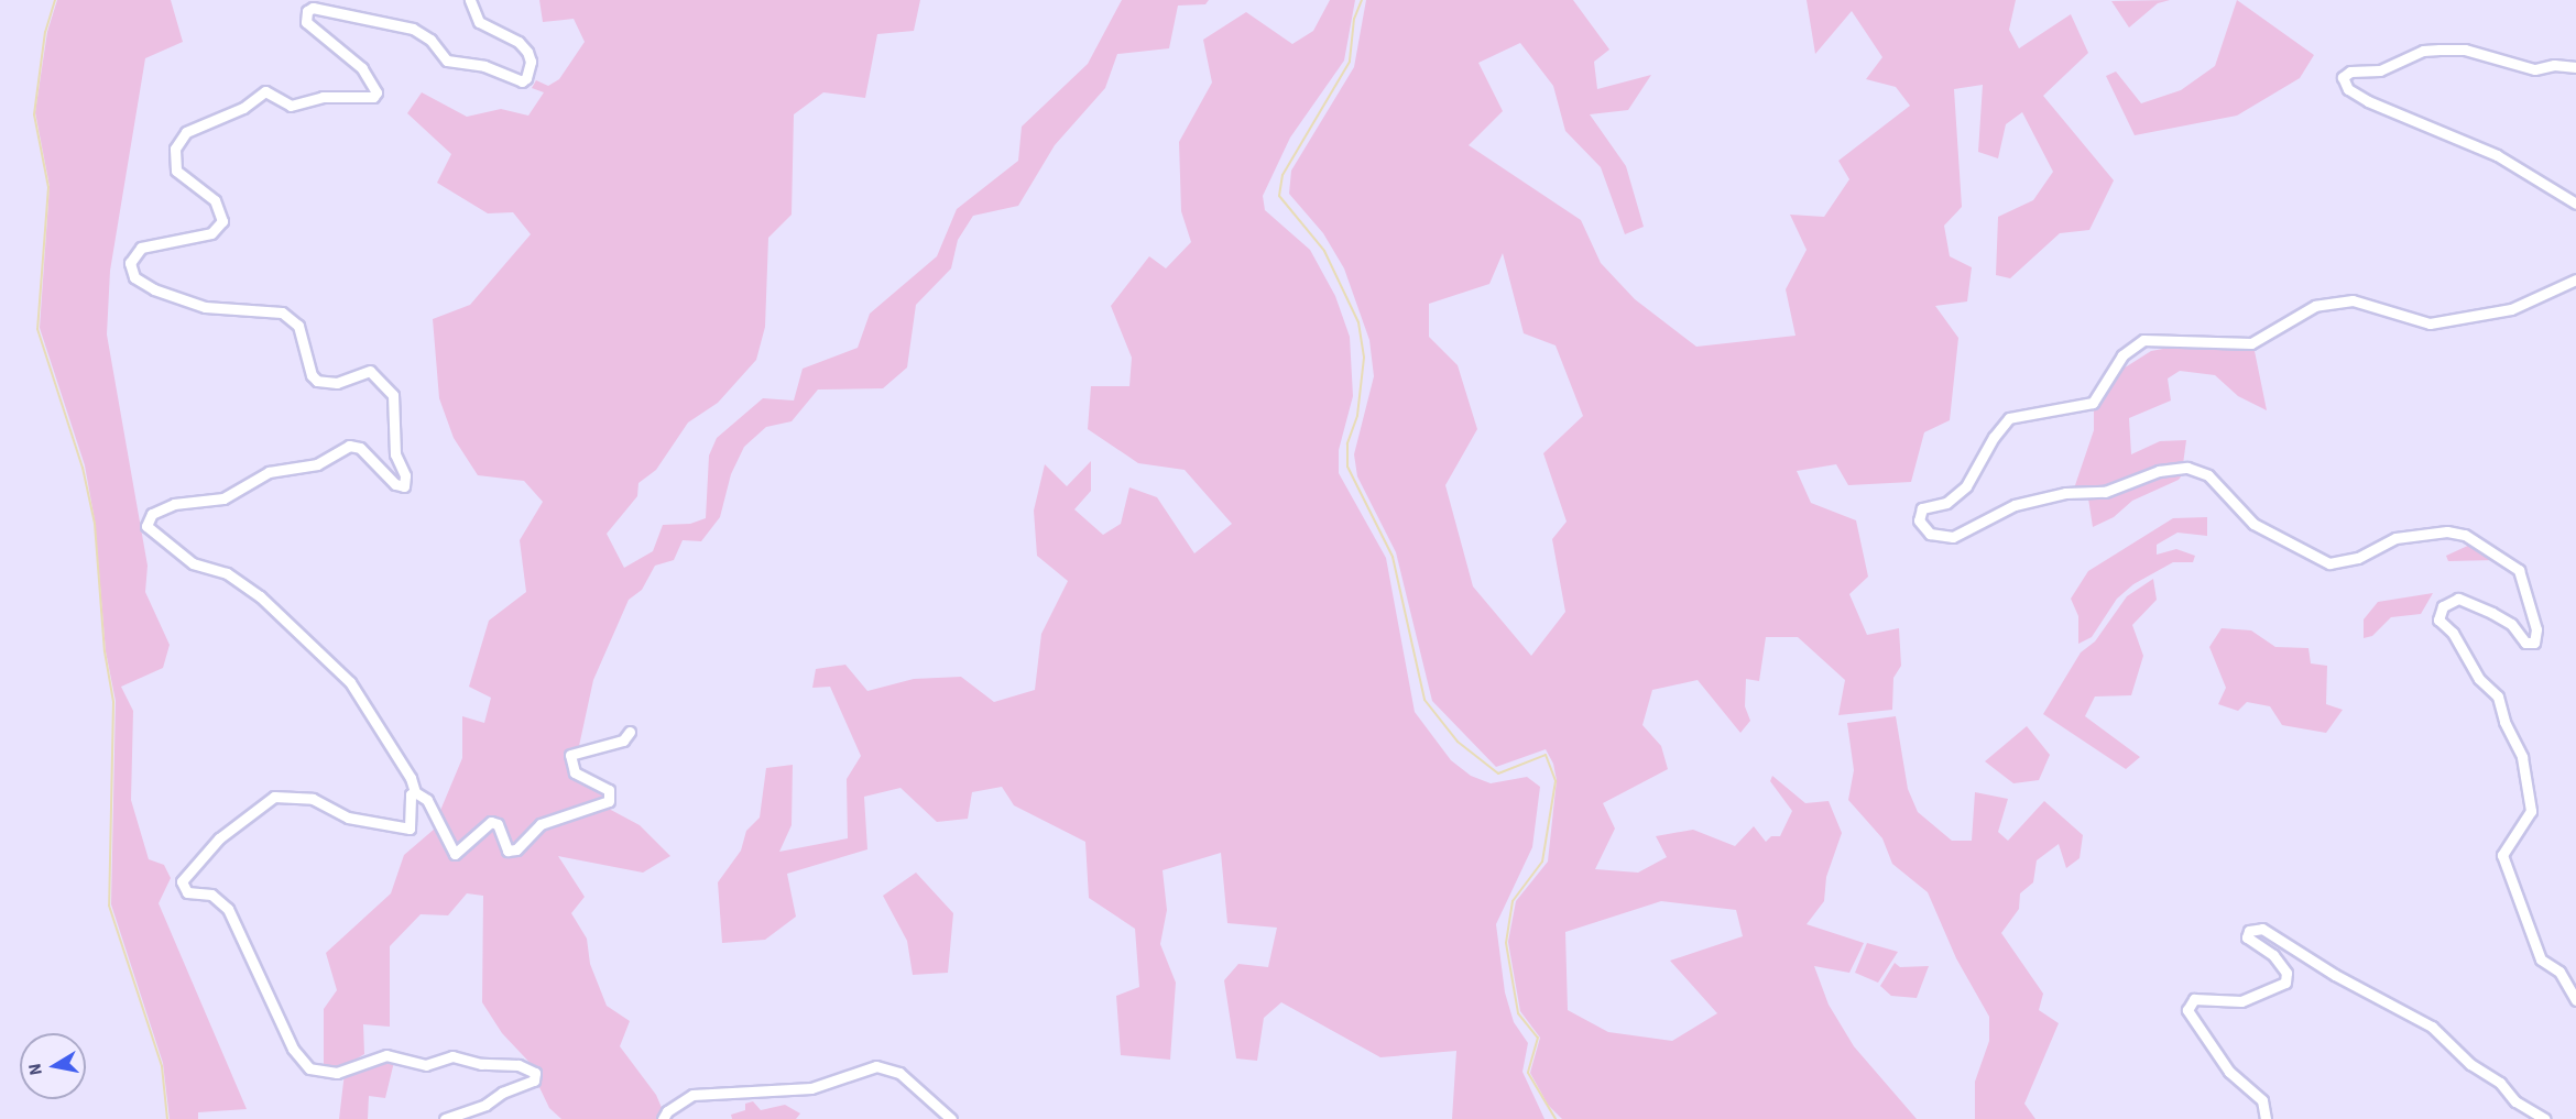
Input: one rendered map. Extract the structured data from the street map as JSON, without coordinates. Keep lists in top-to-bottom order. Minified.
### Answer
{"north":"left"}
